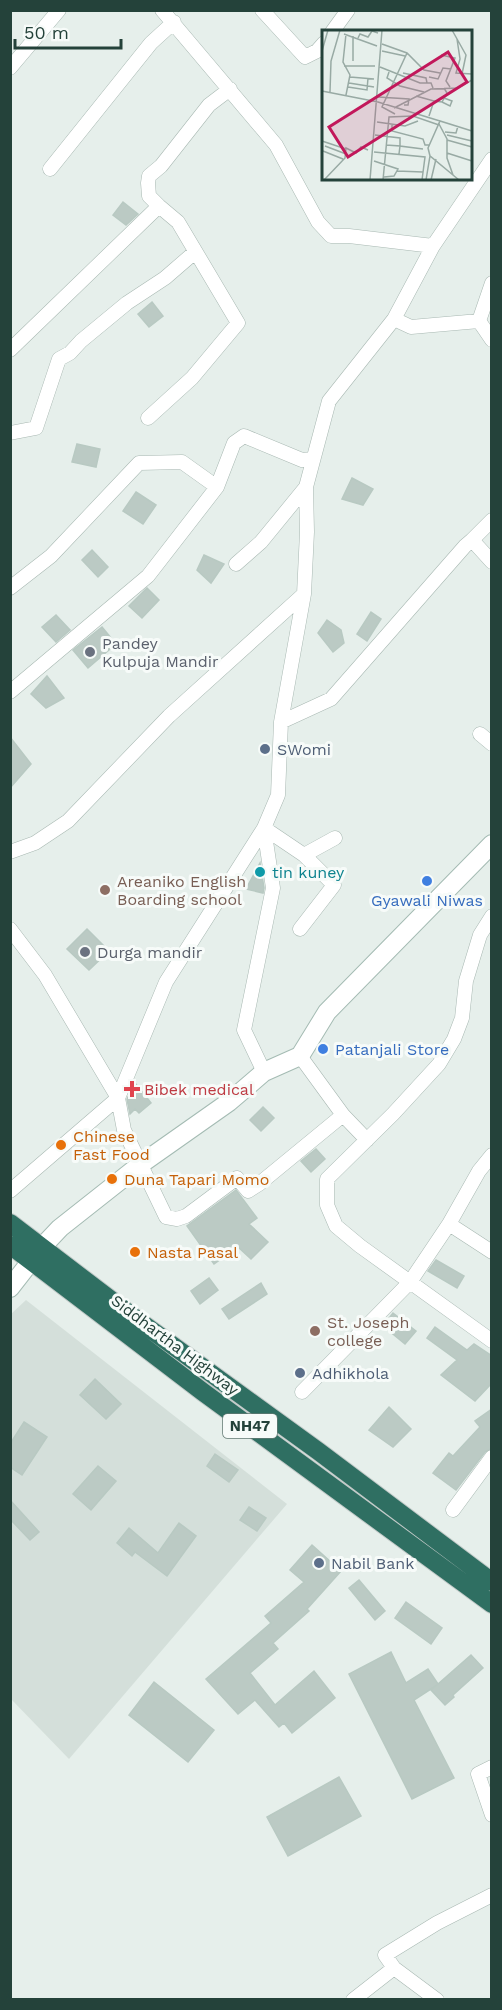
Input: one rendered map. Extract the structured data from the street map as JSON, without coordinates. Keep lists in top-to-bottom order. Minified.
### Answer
{"streets":{"highway":["Siddhartha Highway","NH47"]},"places":{"other":["Pandey Kulpuja Mandir","SWomi","tin kuney","Gyawali Niwas","Areaniko English Boarding school","Durga mandir","Patanjali Store","Chinese Fast Food","Duna Tapari Momo","Nasta Pasal","St. Joseph college","Adhikhola","Nabil Bank"],"health":["Bibek medical"]},"scale_bar":"50 m"}
